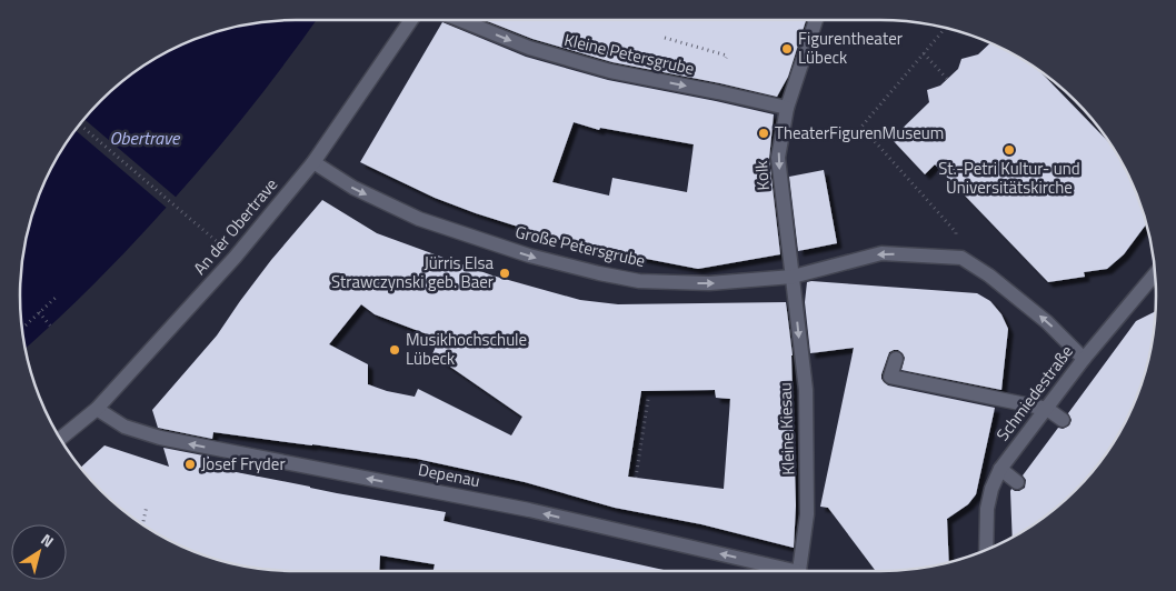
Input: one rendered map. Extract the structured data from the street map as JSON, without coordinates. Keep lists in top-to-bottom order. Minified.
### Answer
{"streets":{"street":["Kleine Petersgrube","Kolk","An der Obertrave","Große Petersgrube","Schmiedestraße","Kleine Kiesau","Depenau"]},"crossings":[["Kleine Petersgrube","Kolk"],["Kolk","Große Petersgrube"],["Kolk","Kleine Kiesau"],["An der Obertrave","Große Petersgrube"],["An der Obertrave","Depenau"],["Große Petersgrube","Schmiedestraße"],["Große Petersgrube","Kleine Kiesau"]],"one_way":["Kleine Petersgrube","Kolk","Kleine Kiesau","Depenau"],"water":["Obertrave"],"places":["Figurentheater Lübeck","TheaterFigurenMuseum","St.-Petri Kultur- und Universitätskirche","Jürris Elsa Strawczynski geb. Baer","Musikhochschule Lübeck","Josef Fryder"],"north":"top right"}
